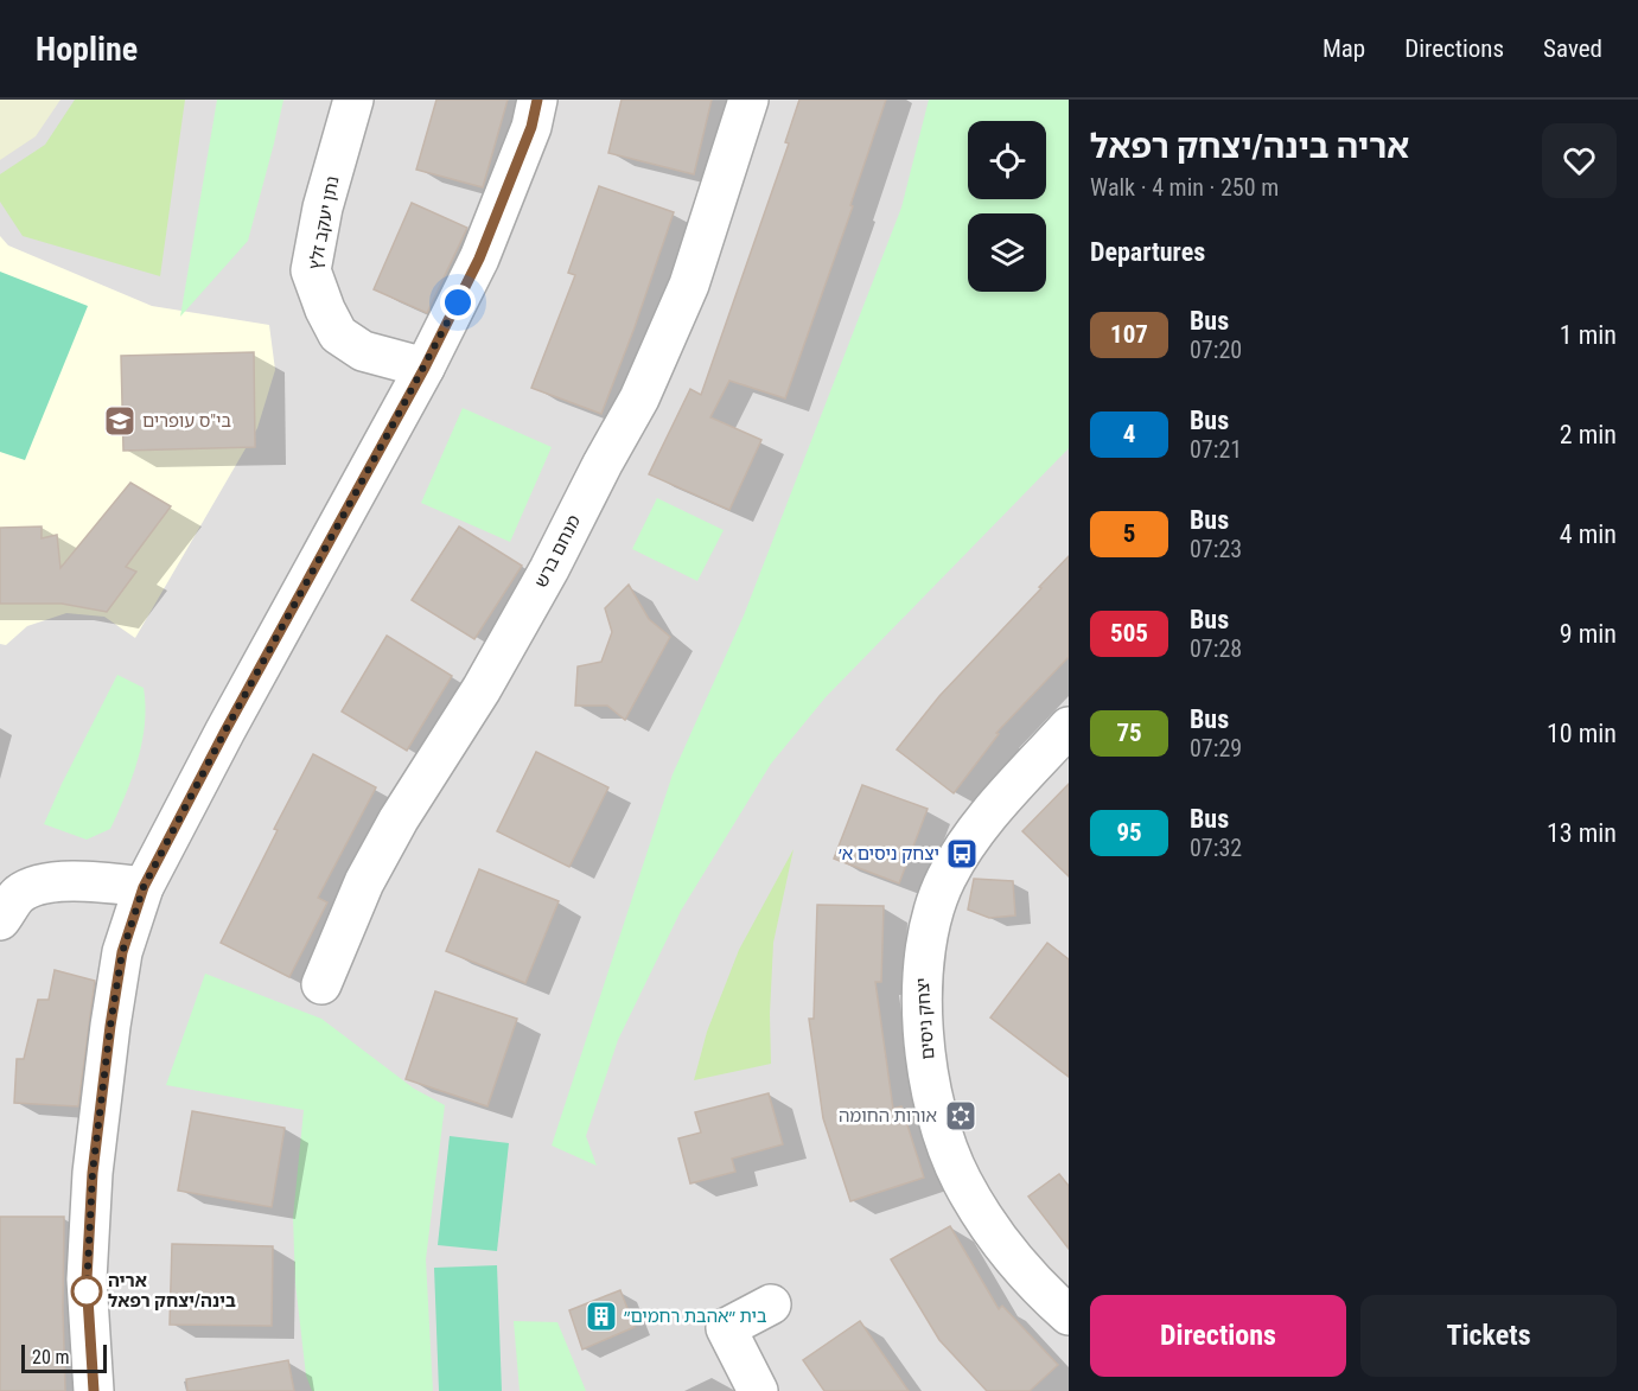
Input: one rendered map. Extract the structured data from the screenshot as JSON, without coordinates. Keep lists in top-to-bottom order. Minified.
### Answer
{"streets":{"street":["נתן יעקב זלץ","מנחם ברש","יצחק ניסים"]},"places":{"school or university":["בי\"ס עופרים"],"bus stop":["יצחק ניסים א׳"],"synagogue":["אורות החומה"],"other":["אריה בינה/יצחק רפאל"],"building":["בית ״אהבת רחמים״"]},"lines":["bus line 107"],"scale_bar":"20 m","page":{"header":"Hopline","nav":["Map","Directions","Saved"],"heading":[["אריה בינה/יצחק רפאל","Walk · 4 min · 250 m"],"Departures"],"list":[{"mark":"107","name":"Bus","note":"07:20","value":"1 min"},{"mark":"4","name":"Bus","note":"07:21","value":"2 min"},{"mark":"5","name":"Bus","note":"07:23","value":"4 min"},{"mark":"505","name":"Bus","note":"07:28","value":"9 min"},{"mark":"75","name":"Bus","note":"07:29","value":"10 min"},{"mark":"95","name":"Bus","note":"07:32","value":"13 min"}],"buttons":["Directions","Tickets"],"scale":"20 m"}}
